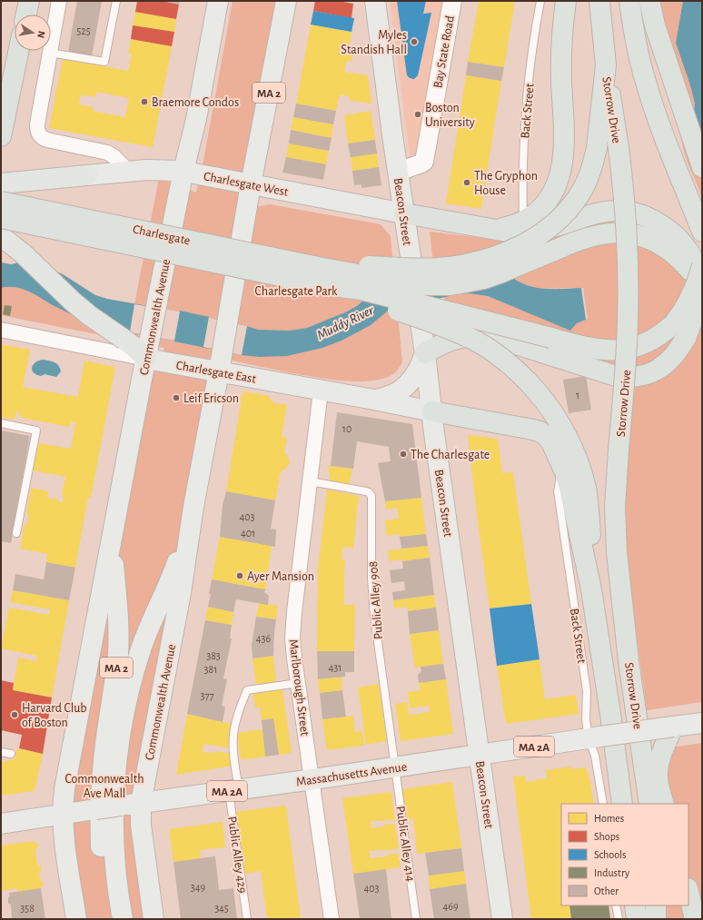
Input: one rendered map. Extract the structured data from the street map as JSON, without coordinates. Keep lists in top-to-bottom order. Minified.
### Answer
{"streets":{"highway":["Storrow Drive","Charlesgate"],"main road":["MA 2","Charlesgate West","Beacon Street","Commonwealth Avenue","Charlesgate East","MA 2A","Massachusetts Avenue"],"street":["Bay State Road","Marlborough Street"],"lane":["Back Street","Public Alley 908","Public Alley 414","Public Alley 429"]},"crossings":[["Bay State Road","Beacon Street"],["Back Street","Massachusetts Avenue"],["Charlesgate West","Beacon Street"],["Charlesgate West","Commonwealth Avenue"],["Beacon Street","Charlesgate East"],["Beacon Street","Massachusetts Avenue"],["Commonwealth Avenue","Charlesgate East"],["Commonwealth Avenue","Massachusetts Avenue"],["Charlesgate East","Marlborough Street"],["Public Alley 908","Marlborough Street"],["Public Alley 908","Massachusetts Avenue"],["Public Alley 908","Public Alley 414"],["Marlborough Street","Massachusetts Avenue"],["Marlborough Street","Public Alley 429"],["Massachusetts Avenue","Public Alley 414"],["Massachusetts Avenue","Public Alley 429"]],"water":["Muddy River"],"parks":["Charlesgate Park","Commonwealth Ave Mall"],"places":["Myles Standish Hall","Braemore Condos","Boston University","The Gryphon House","Leif Ericson","The Charlesgate","Ayer Mansion","Harvard Club of Boston"],"house_numbers":["525","1","10","403","401","436","383","431","381","377","349","403","469","358","345"],"legend":["Homes","Shops","Schools","Industry","Other"],"north":"right"}
